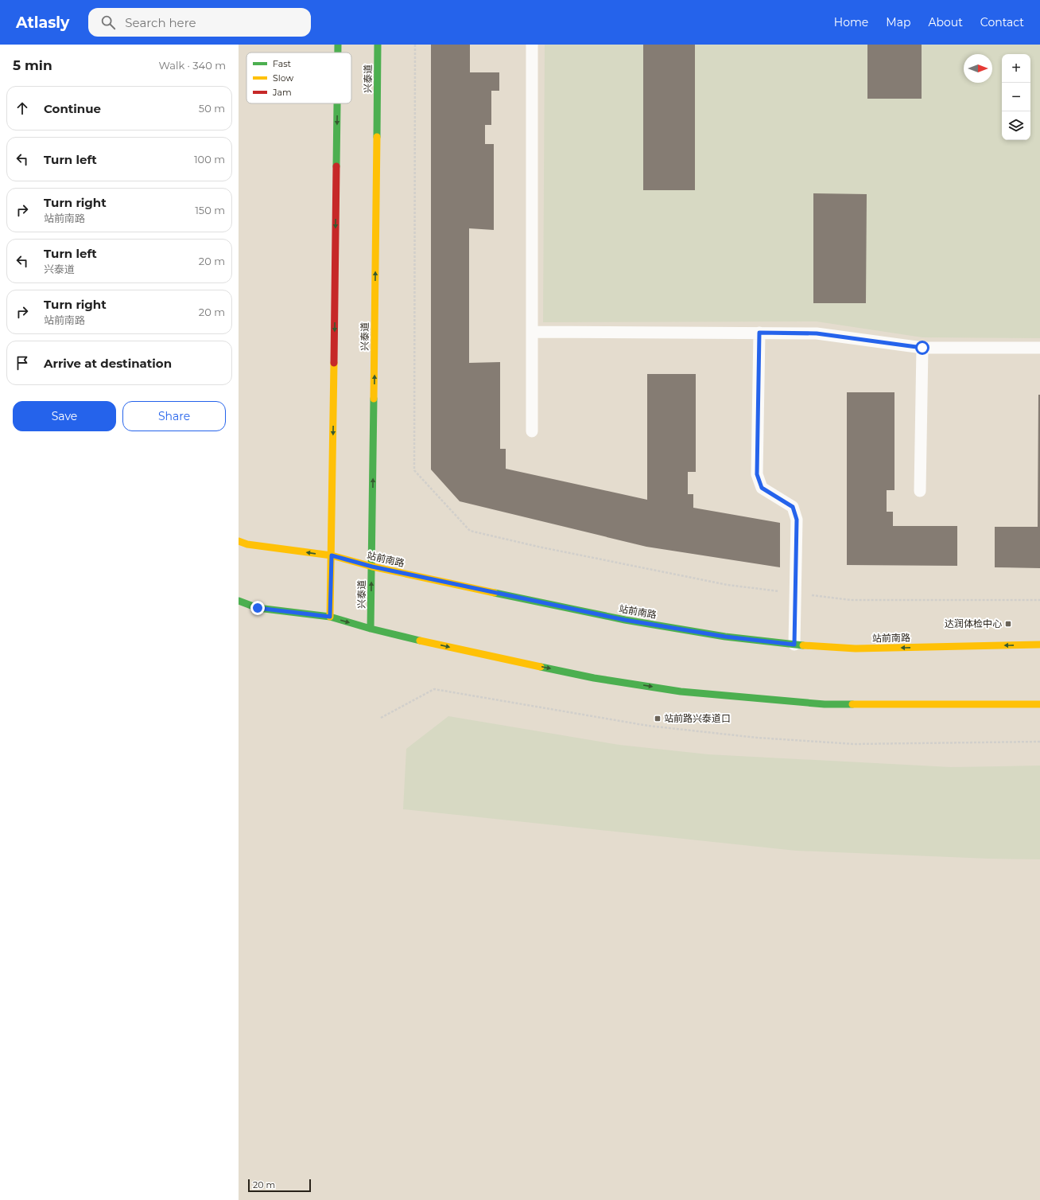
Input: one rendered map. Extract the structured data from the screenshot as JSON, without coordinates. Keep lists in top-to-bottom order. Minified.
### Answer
{"streets":{"main road":["兴泰道","站前南路"]},"crossings":[["兴泰道","站前南路"]],"places":{"transit":["达润体检中心","站前路兴泰道口"]},"legend":["Fast","Slow","Jam"],"scale_bar":"20 m","north":"right","page":{"header":"Atlasly","search":"Search here","nav":["Home","Map","About","Contact"],"heading":["5 min","Walk · 340 m"],"map_buttons":["+","−"],"list":[["Continue","50 m"],["Turn left","100 m"],["Turn right","站前南路","150 m"],["Turn left","兴泰道","20 m"],["Turn right","站前南路","20 m"],"Arrive at destination"],"buttons":["Save","Share"],"scale":"20 m"}}
